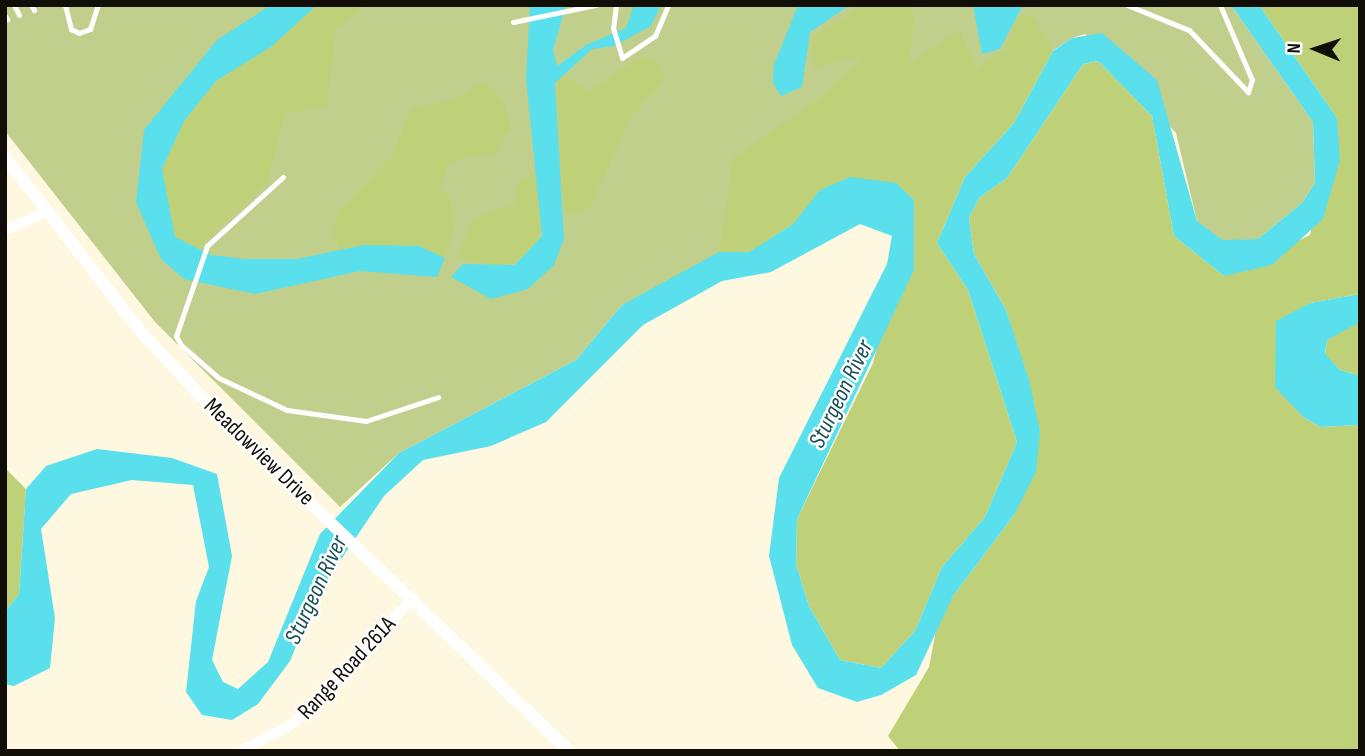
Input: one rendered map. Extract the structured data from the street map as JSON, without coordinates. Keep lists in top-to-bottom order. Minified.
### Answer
{"streets":{"street":["Meadowview Drive","Range Road 261A"]},"crossings":[["Meadowview Drive","Range Road 261A"]],"water":["Sturgeon River"],"north":"left"}
